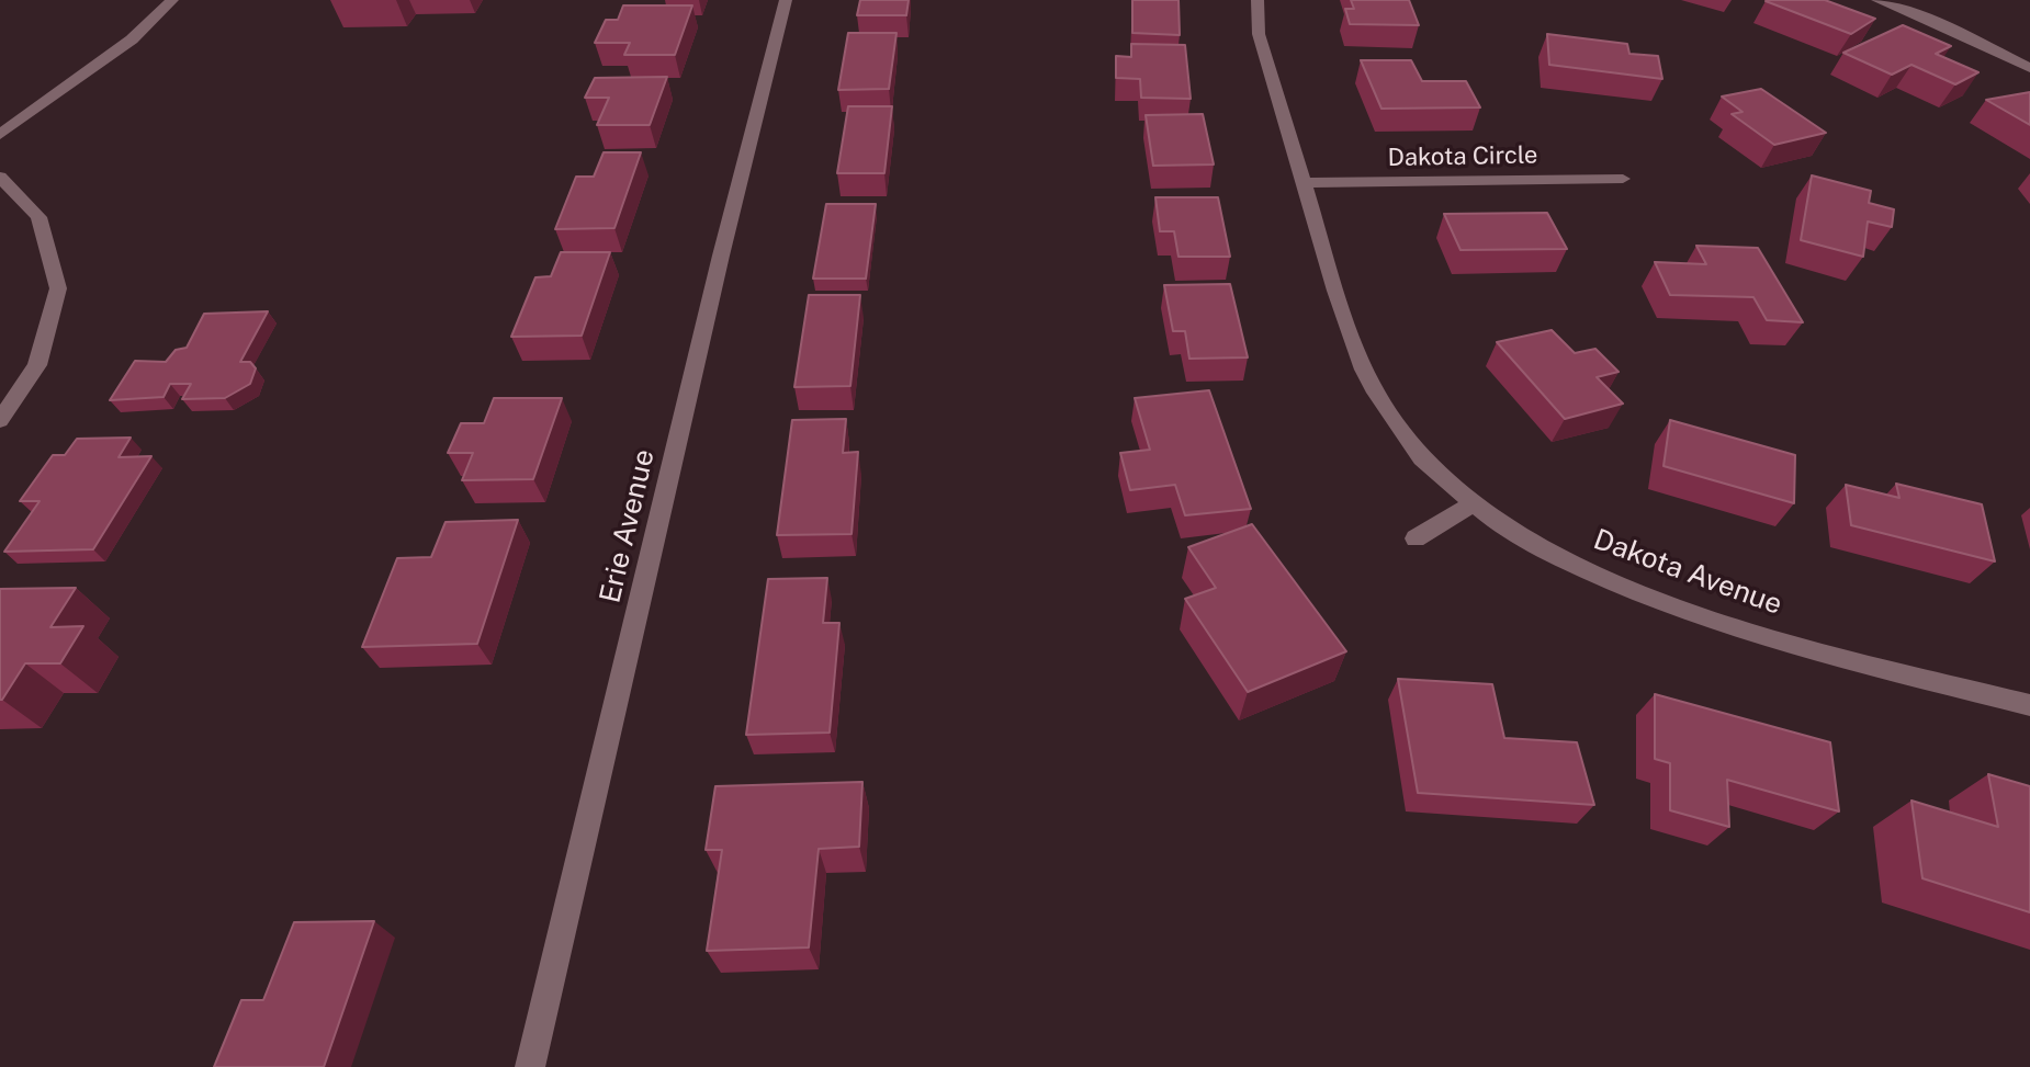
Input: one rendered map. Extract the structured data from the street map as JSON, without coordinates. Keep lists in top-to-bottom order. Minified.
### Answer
{"streets":{"street":["Dakota Circle","Erie Avenue","Dakota Avenue"]},"crossings":[["Dakota Circle","Dakota Avenue"]]}
